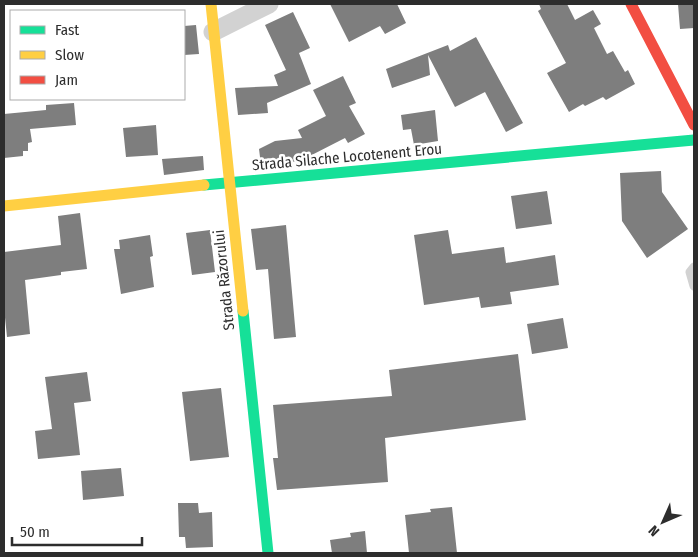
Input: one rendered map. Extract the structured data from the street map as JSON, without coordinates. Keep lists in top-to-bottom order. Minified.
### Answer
{"streets":{"street":["Strada Silache Locotenent Erou","Strada Răzorului"]},"crossings":[["Strada Silache Locotenent Erou","Strada Răzorului"]],"legend":["Fast","Slow","Jam"],"scale_bar":"50 m","north":"bottom left"}
